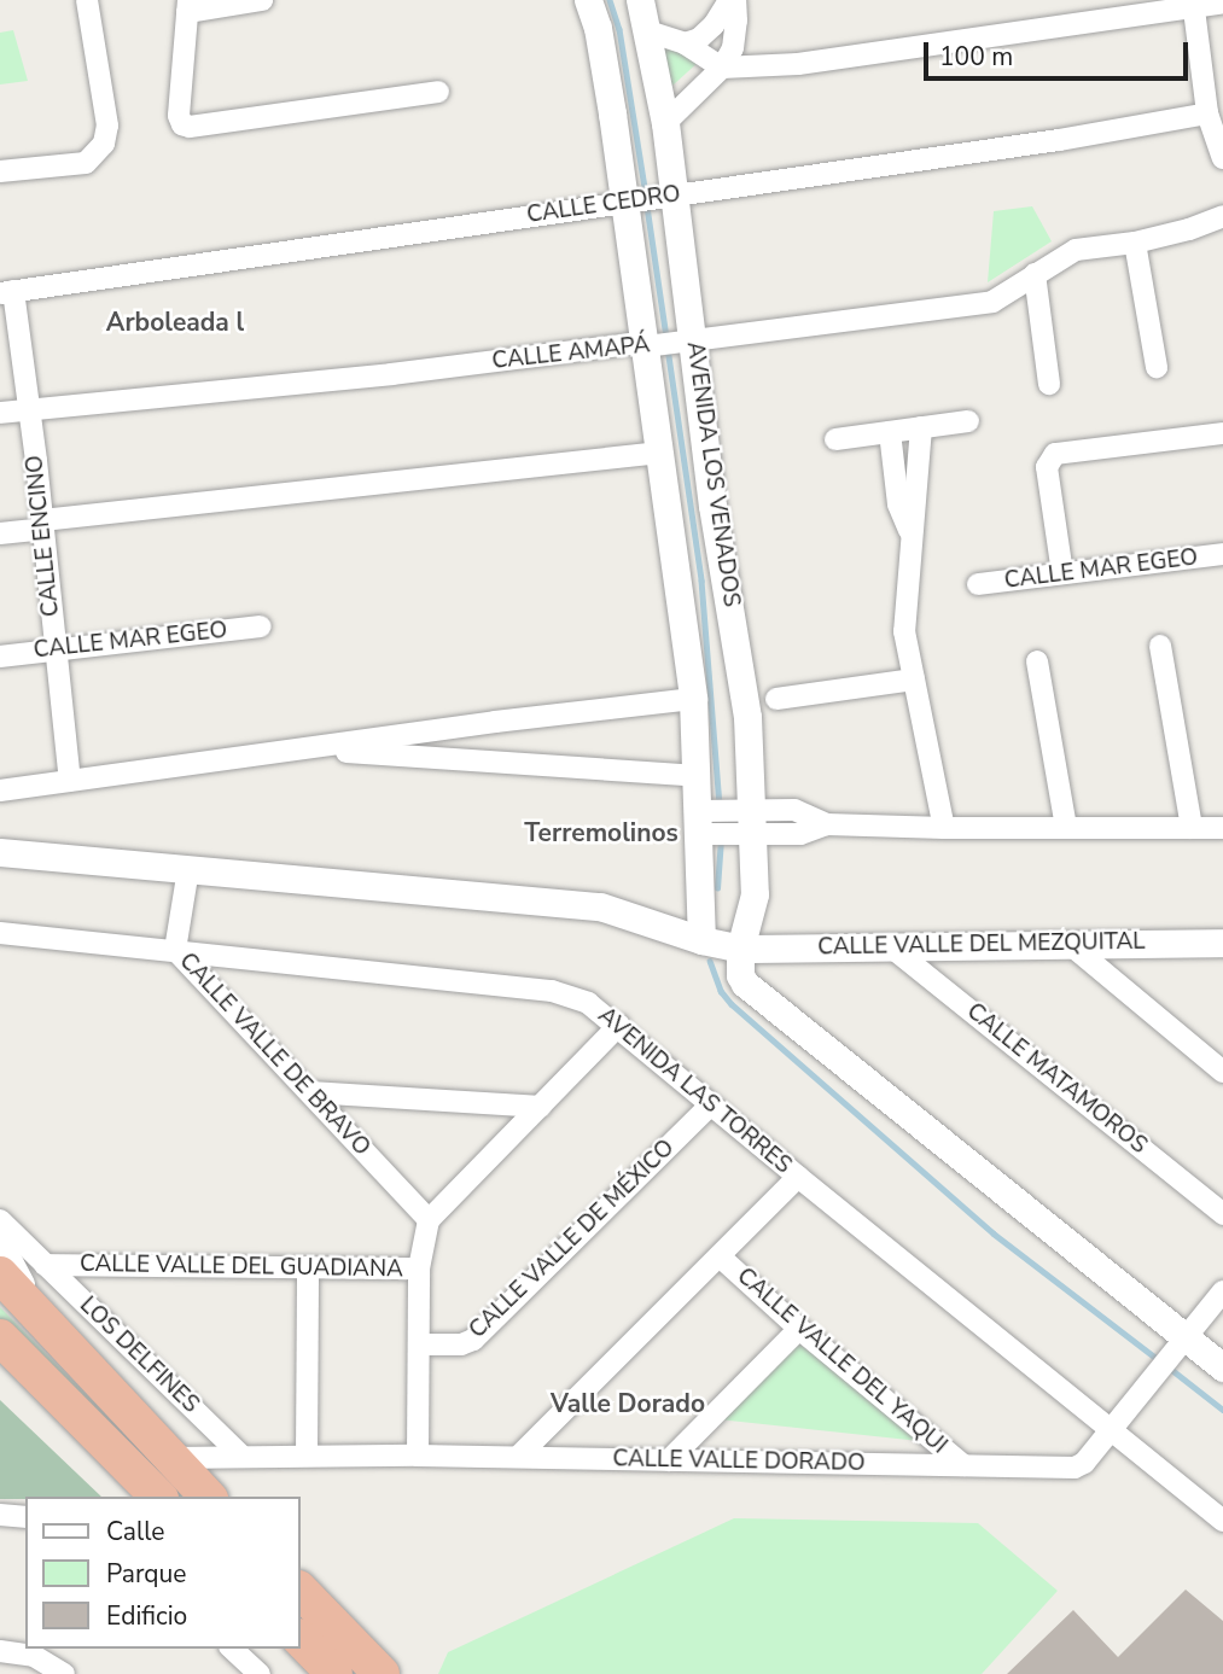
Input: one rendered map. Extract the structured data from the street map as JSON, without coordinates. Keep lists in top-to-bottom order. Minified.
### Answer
{"streets":{"street":["CALLE CEDRO","CALLE AMAPÁ","AVENIDA LOS VENADOS","CALLE ENCINO","CALLE MAR EGEO","CALLE VALLE DEL MEZQUITAL","CALLE VALLE DE BRAVO","CALLE MATAMOROS","AVENIDA LAS TORRES","CALLE VALLE DE MÉXICO","CALLE VALLE DEL GUADIANA","LOS DELFINES","CALLE VALLE DEL YAQUI","CALLE VALLE DORADO"]},"crossings":[["CALLE CEDRO","AVENIDA LOS VENADOS"],["CALLE CEDRO","CALLE ENCINO"],["CALLE AMAPÁ","AVENIDA LOS VENADOS"],["CALLE AMAPÁ","CALLE ENCINO"],["AVENIDA LOS VENADOS","CALLE VALLE DEL MEZQUITAL"],["CALLE ENCINO","CALLE MAR EGEO"],["CALLE VALLE DEL MEZQUITAL","CALLE MATAMOROS"],["CALLE VALLE DE BRAVO","AVENIDA LAS TORRES"],["CALLE VALLE DE BRAVO","CALLE VALLE DEL GUADIANA"],["AVENIDA LAS TORRES","CALLE VALLE DE MÉXICO"],["AVENIDA LAS TORRES","CALLE VALLE DORADO"],["CALLE VALLE DEL GUADIANA","LOS DELFINES"],["LOS DELFINES","CALLE VALLE DORADO"],["CALLE VALLE DEL YAQUI","CALLE VALLE DORADO"]],"districts":["Arboleada l","Terremolinos","Valle Dorado"],"legend":["Calle","Parque","Edificio"],"scale_bar":"100 m"}
